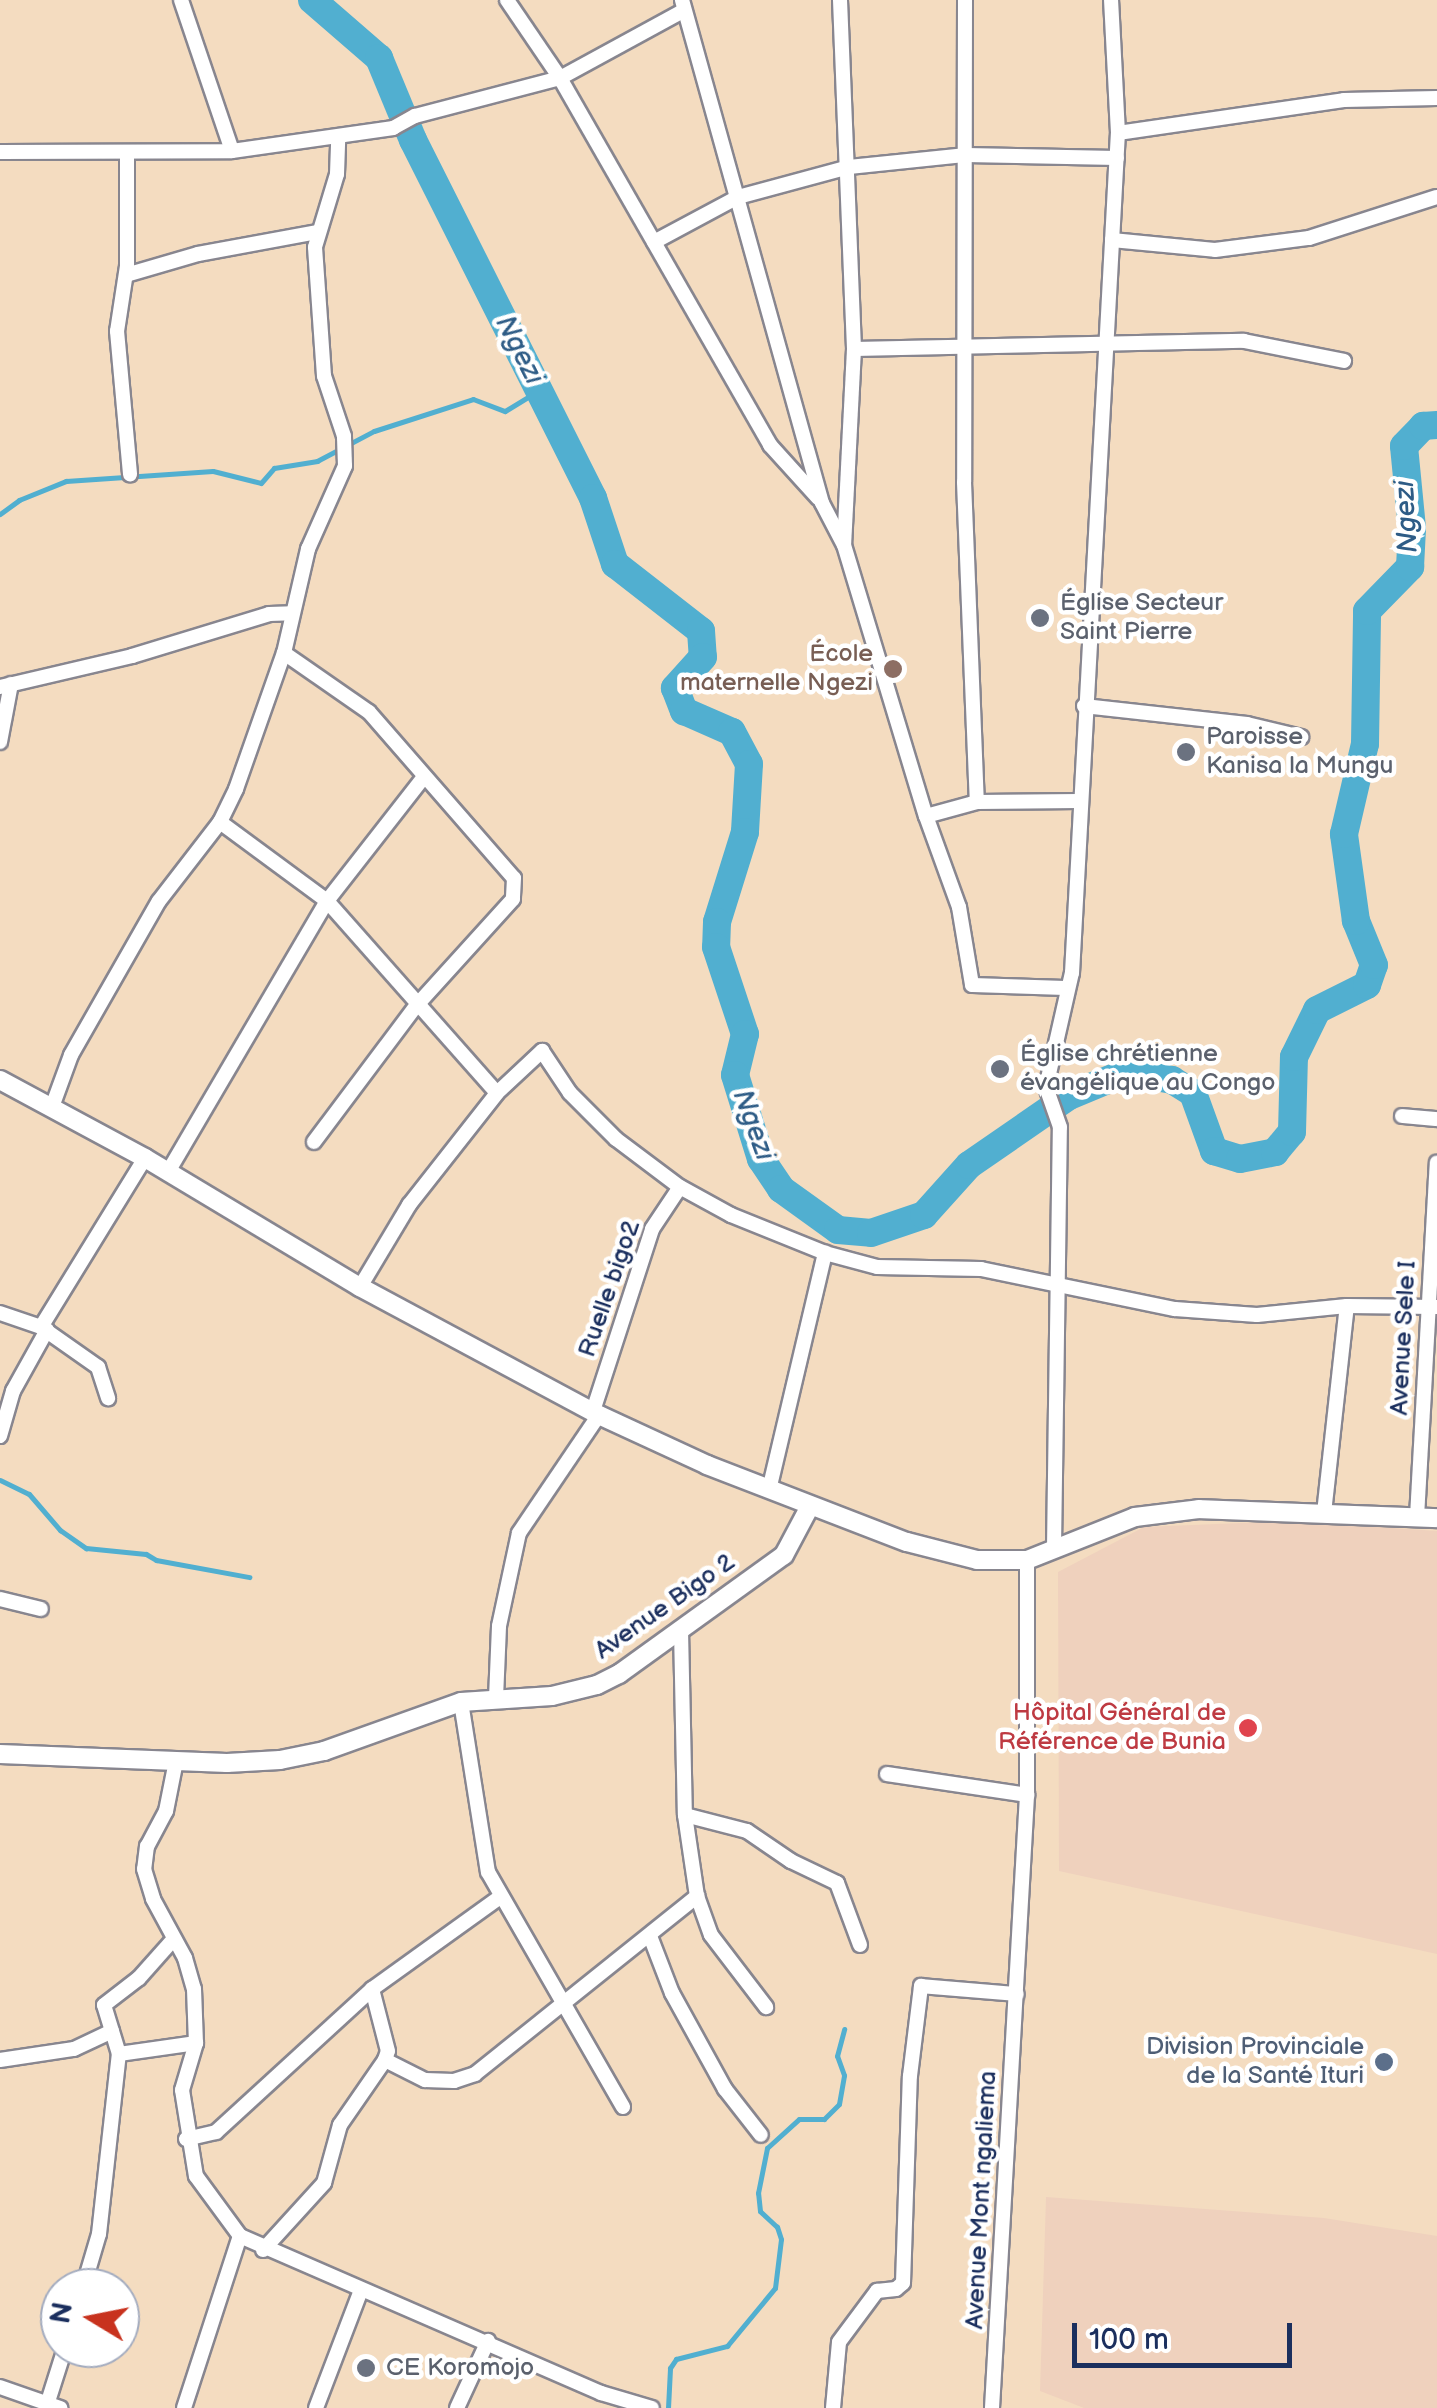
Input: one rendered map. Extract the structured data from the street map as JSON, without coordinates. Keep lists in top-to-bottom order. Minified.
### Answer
{"streets":{"street":["Ruelle bigo2","Avenue Sele I","Avenue Bigo 2","Avenue Mont ngaliema"]},"crossings":[["Ruelle bigo2","Avenue Bigo 2"]],"water":["Ngezi"],"places":["Église Secteur Saint Pierre","École maternelle Ngezi","Paroisse Kanisa la Mungu","Église chrétienne évangélique au Congo","Hôpital Général de Référence de Bunia","Division Provinciale de la Santé Ituri","CE Koromojo"],"scale_bar":"100 m","north":"left"}
